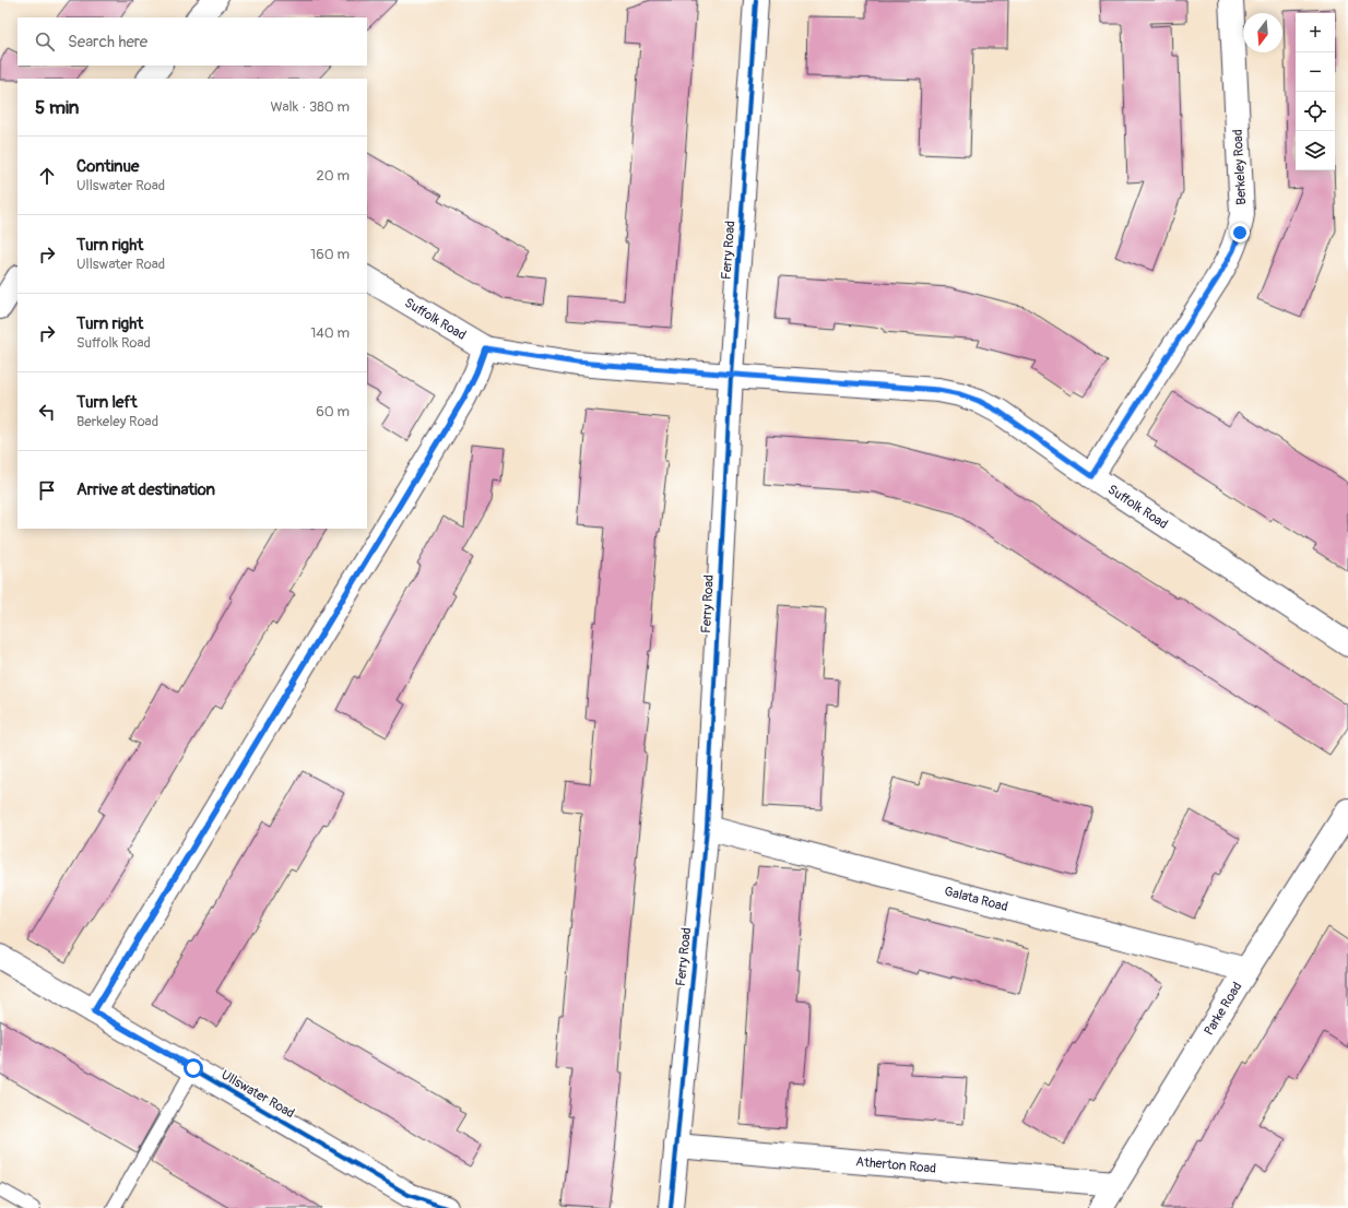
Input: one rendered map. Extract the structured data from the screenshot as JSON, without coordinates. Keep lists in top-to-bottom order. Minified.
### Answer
{"streets":{"street":["Berkeley Road","Ferry Road","Suffolk Road","Galata Road","Parke Road","Ullswater Road","Atherton Road"]},"crossings":[["Berkeley Road","Suffolk Road"],["Ferry Road","Suffolk Road"],["Ferry Road","Galata Road"],["Ferry Road","Atherton Road"],["Galata Road","Parke Road"],["Parke Road","Atherton Road"]],"north":"bottom","page":{"map_buttons":["+","−"],"search":"Search here","heading":["5 min","Walk · 380 m"],"list":[["Continue","Ullswater Road","20 m"],["Turn right","Ullswater Road","160 m"],["Turn right","Suffolk Road","140 m"],["Turn left","Berkeley Road","60 m"],"Arrive at destination"]}}
